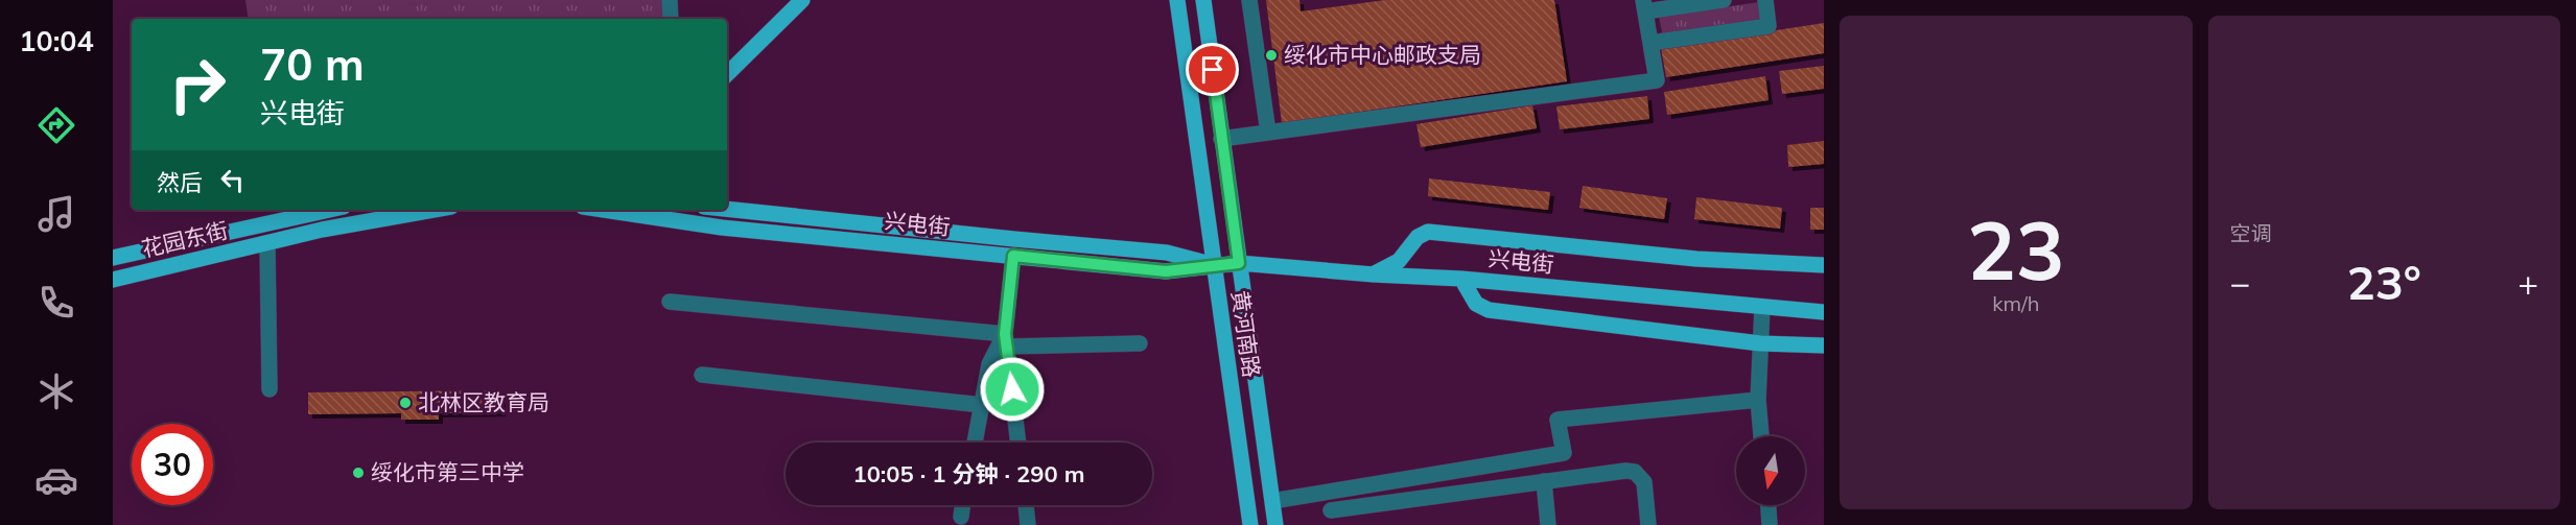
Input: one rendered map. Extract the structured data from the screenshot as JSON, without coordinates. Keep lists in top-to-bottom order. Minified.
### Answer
{"streets":{"main road":["兴电街","花园东街","黄河南路"]},"crossings":[["兴电街","黄河南路"]],"places":["绥化市中心邮政支局","北林区教育局","绥化市第三中学"],"north":"bottom","page":{"tabs":"10:04","tile":[["23","km/h"],"空调"],"turn":["70 m","兴电街"],"then":"然后","heat":["−","23°","+"],"limit":"30","trip":"10:05 · 1 分钟 · 290 m"}}
